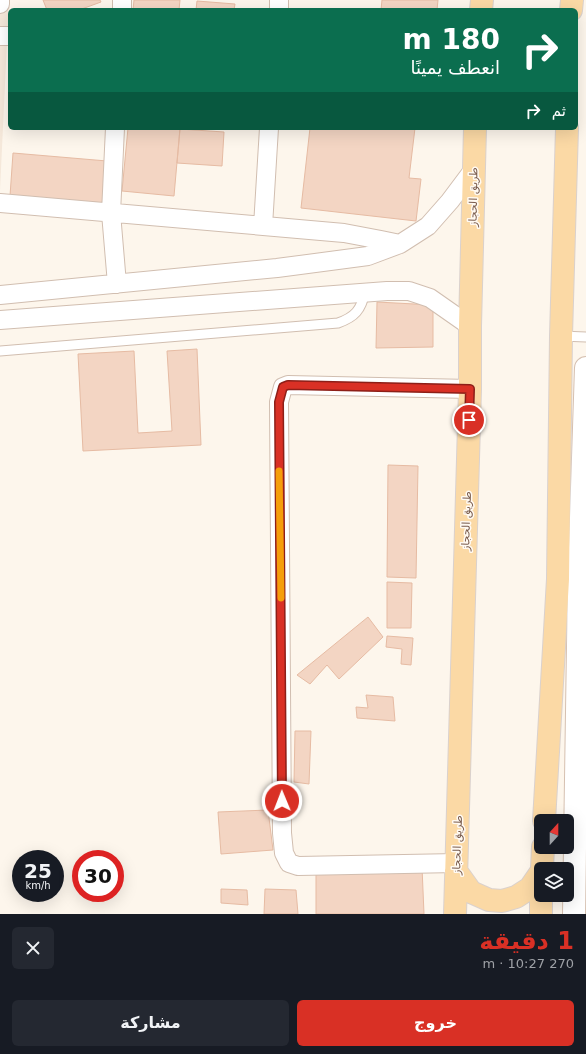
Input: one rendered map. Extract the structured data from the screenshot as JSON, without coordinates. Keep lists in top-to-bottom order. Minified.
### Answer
{"streets":{"main road":["طريق الحجاز"]},"north":"top","page":{"turn":["180 m","انعطف يمينًا"],"then":"ثم","speed":"25 km/h","limit":"30","heading":["1 دقيقة","270 m · 10:27"],"buttons":["خروج","مشاركة"]}}
